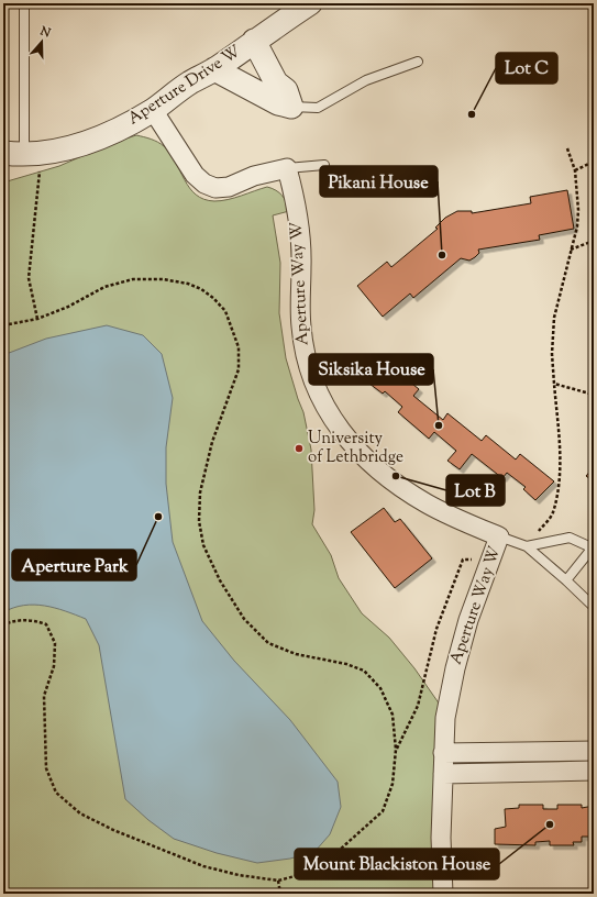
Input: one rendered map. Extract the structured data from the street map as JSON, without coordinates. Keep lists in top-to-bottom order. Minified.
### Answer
{"streets":{"street":["Aperture Drive W","Aperture Way W"]},"places":["Lot C","Pikani House","Siksika House","University of Lethbridge","Lot B","Aperture Park","Mount Blackiston House"],"north":"top"}
